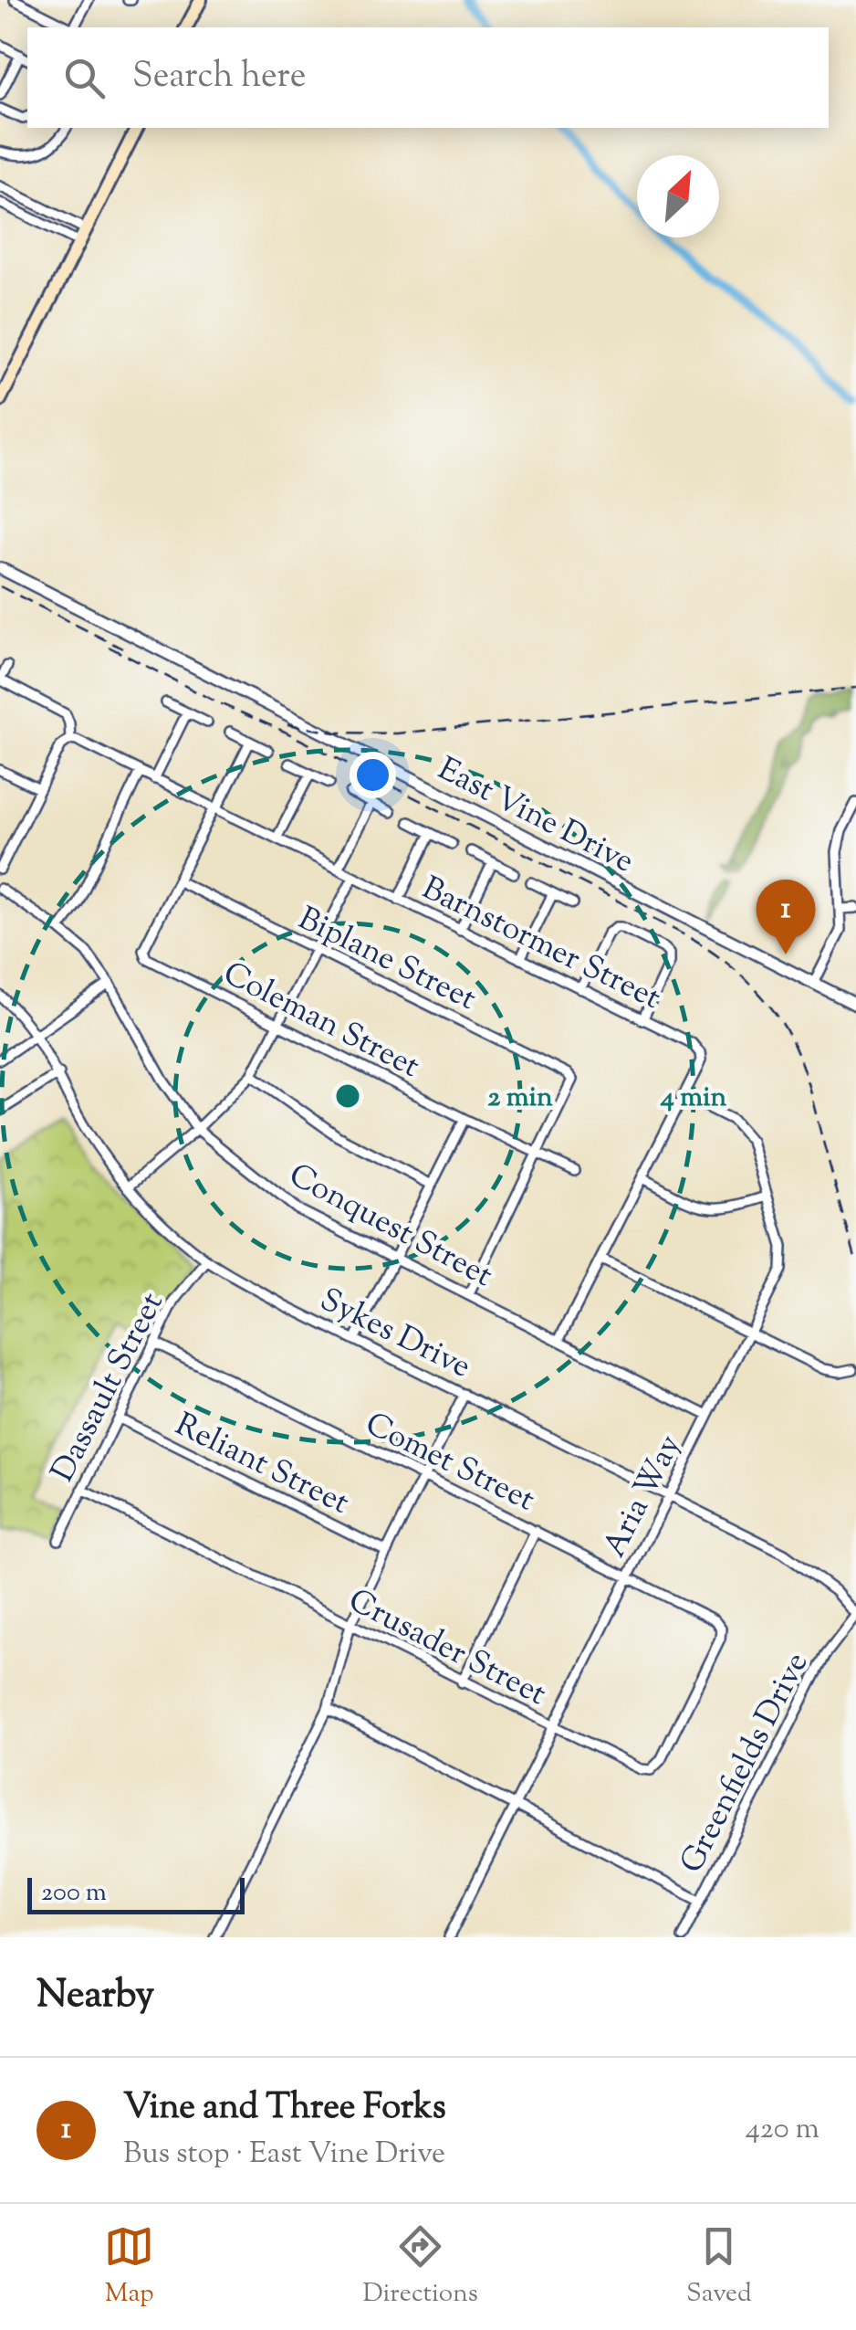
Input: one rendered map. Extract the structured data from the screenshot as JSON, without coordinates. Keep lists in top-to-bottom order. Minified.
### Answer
{"streets":{"street":["East Vine Drive","Barnstormer Street","Biplane Street","Coleman Street","Conquest Street","Sykes Drive","Dassault Street","Comet Street","Reliant Street","Aria Way","Crusader Street","Greenfields Drive"]},"crossings":[["Barnstormer Street","Conquest Street"],["Barnstormer Street","Aria Way"],["Biplane Street","Coleman Street"],["Conquest Street","Aria Way"],["Sykes Drive","Dassault Street"],["Sykes Drive","Aria Way"],["Sykes Drive","Greenfields Drive"],["Dassault Street","Comet Street"],["Dassault Street","Reliant Street"],["Dassault Street","Crusader Street"],["Comet Street","Aria Way"],["Comet Street","Crusader Street"],["Aria Way","Crusader Street"]],"scale_bar":"200 m","north":"top right","page":{"search":"Search here","pins":"1","scale":"200 m","heading":"Nearby","list":[{"mark":"1","name":"Vine and Three Forks","note":"Bus stop · East Vine Drive","value":"420 m"}],"nav":["Map","Directions","Saved"]},"rings":["2 min","4 min"]}
